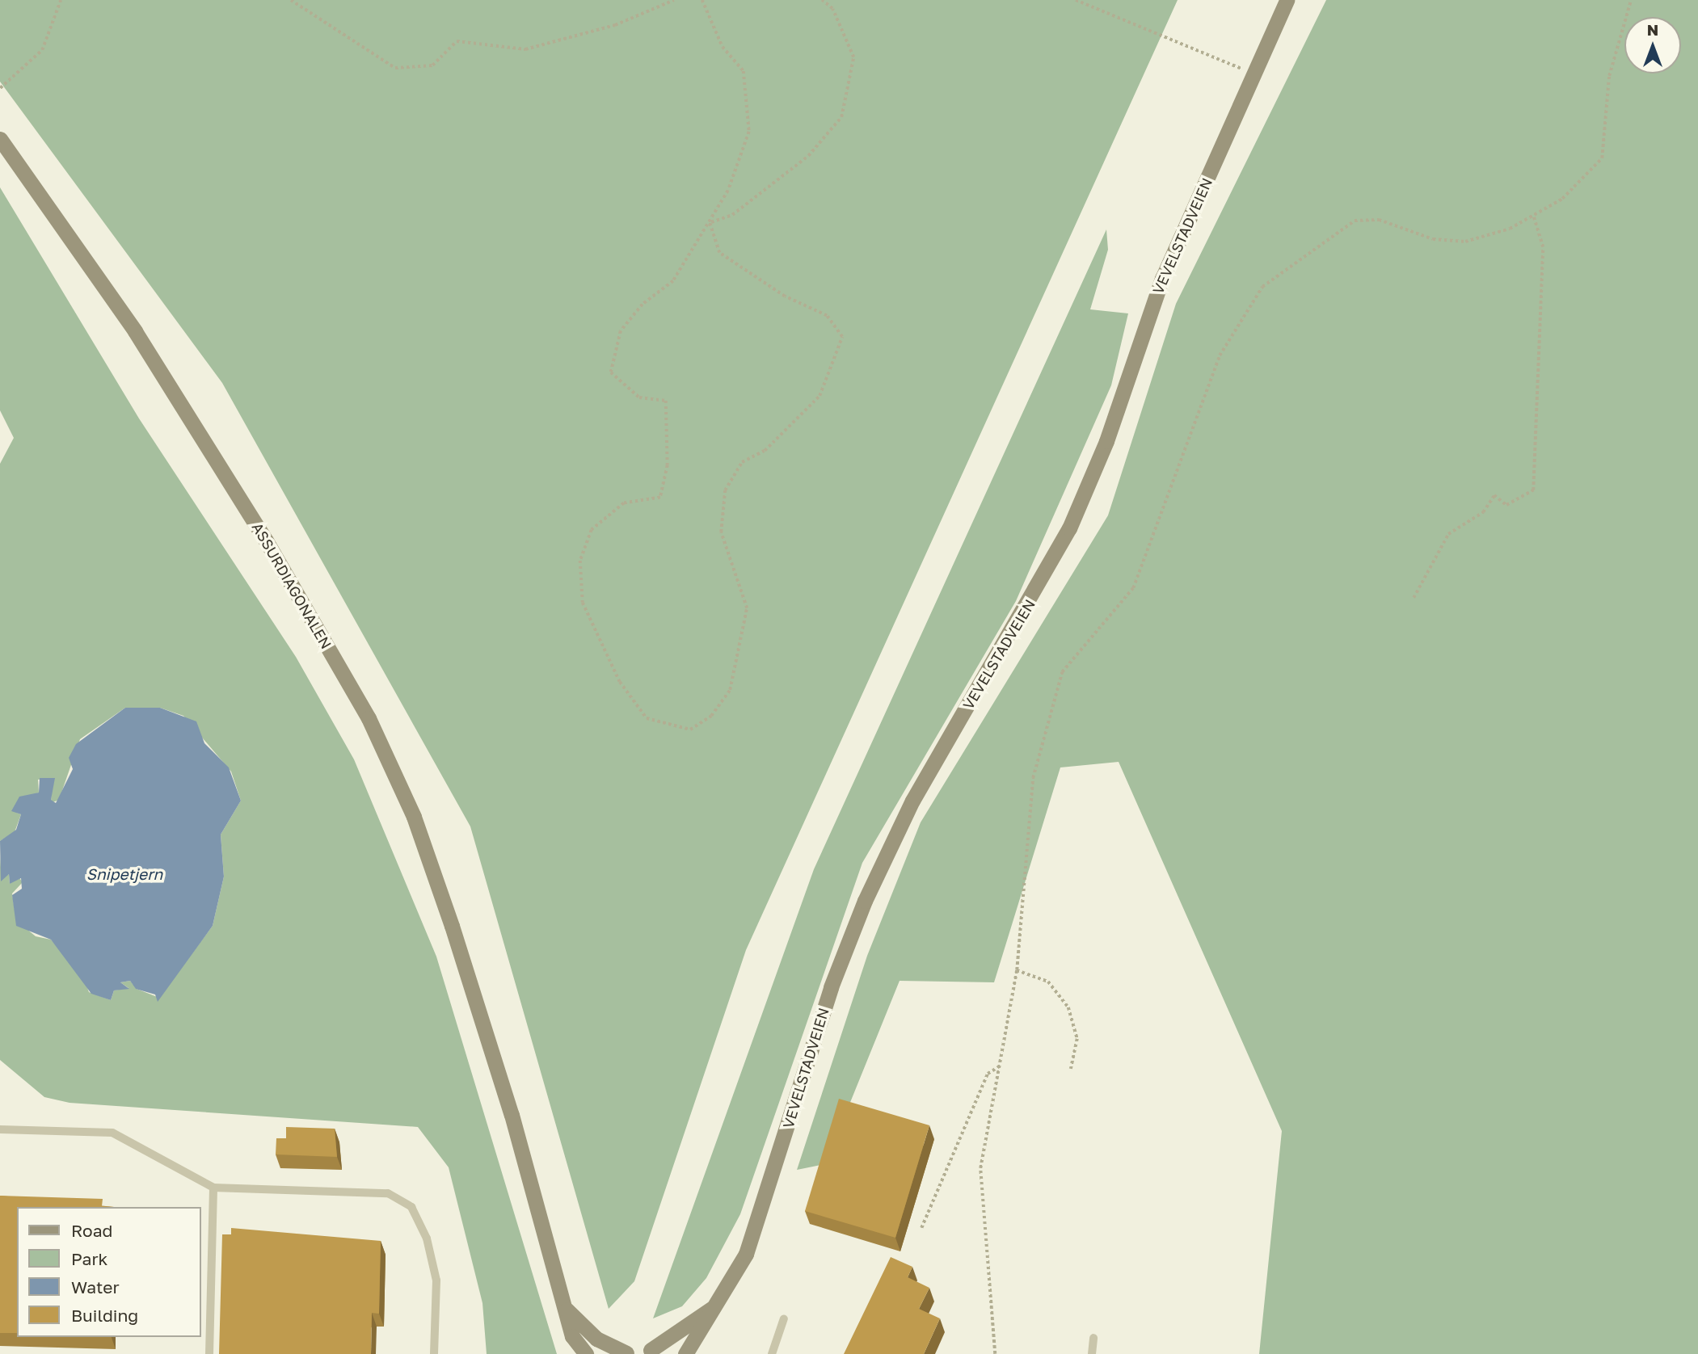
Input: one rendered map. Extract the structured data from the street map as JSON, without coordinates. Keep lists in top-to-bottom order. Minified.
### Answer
{"streets":{"main road":["VEVELSTADVEIEN","ASSURDIAGONALEN"]},"crossings":[["VEVELSTADVEIEN","ASSURDIAGONALEN"]],"water":["Snipetjern"],"legend":["Road","Park","Water","Building"],"north":"top"}
